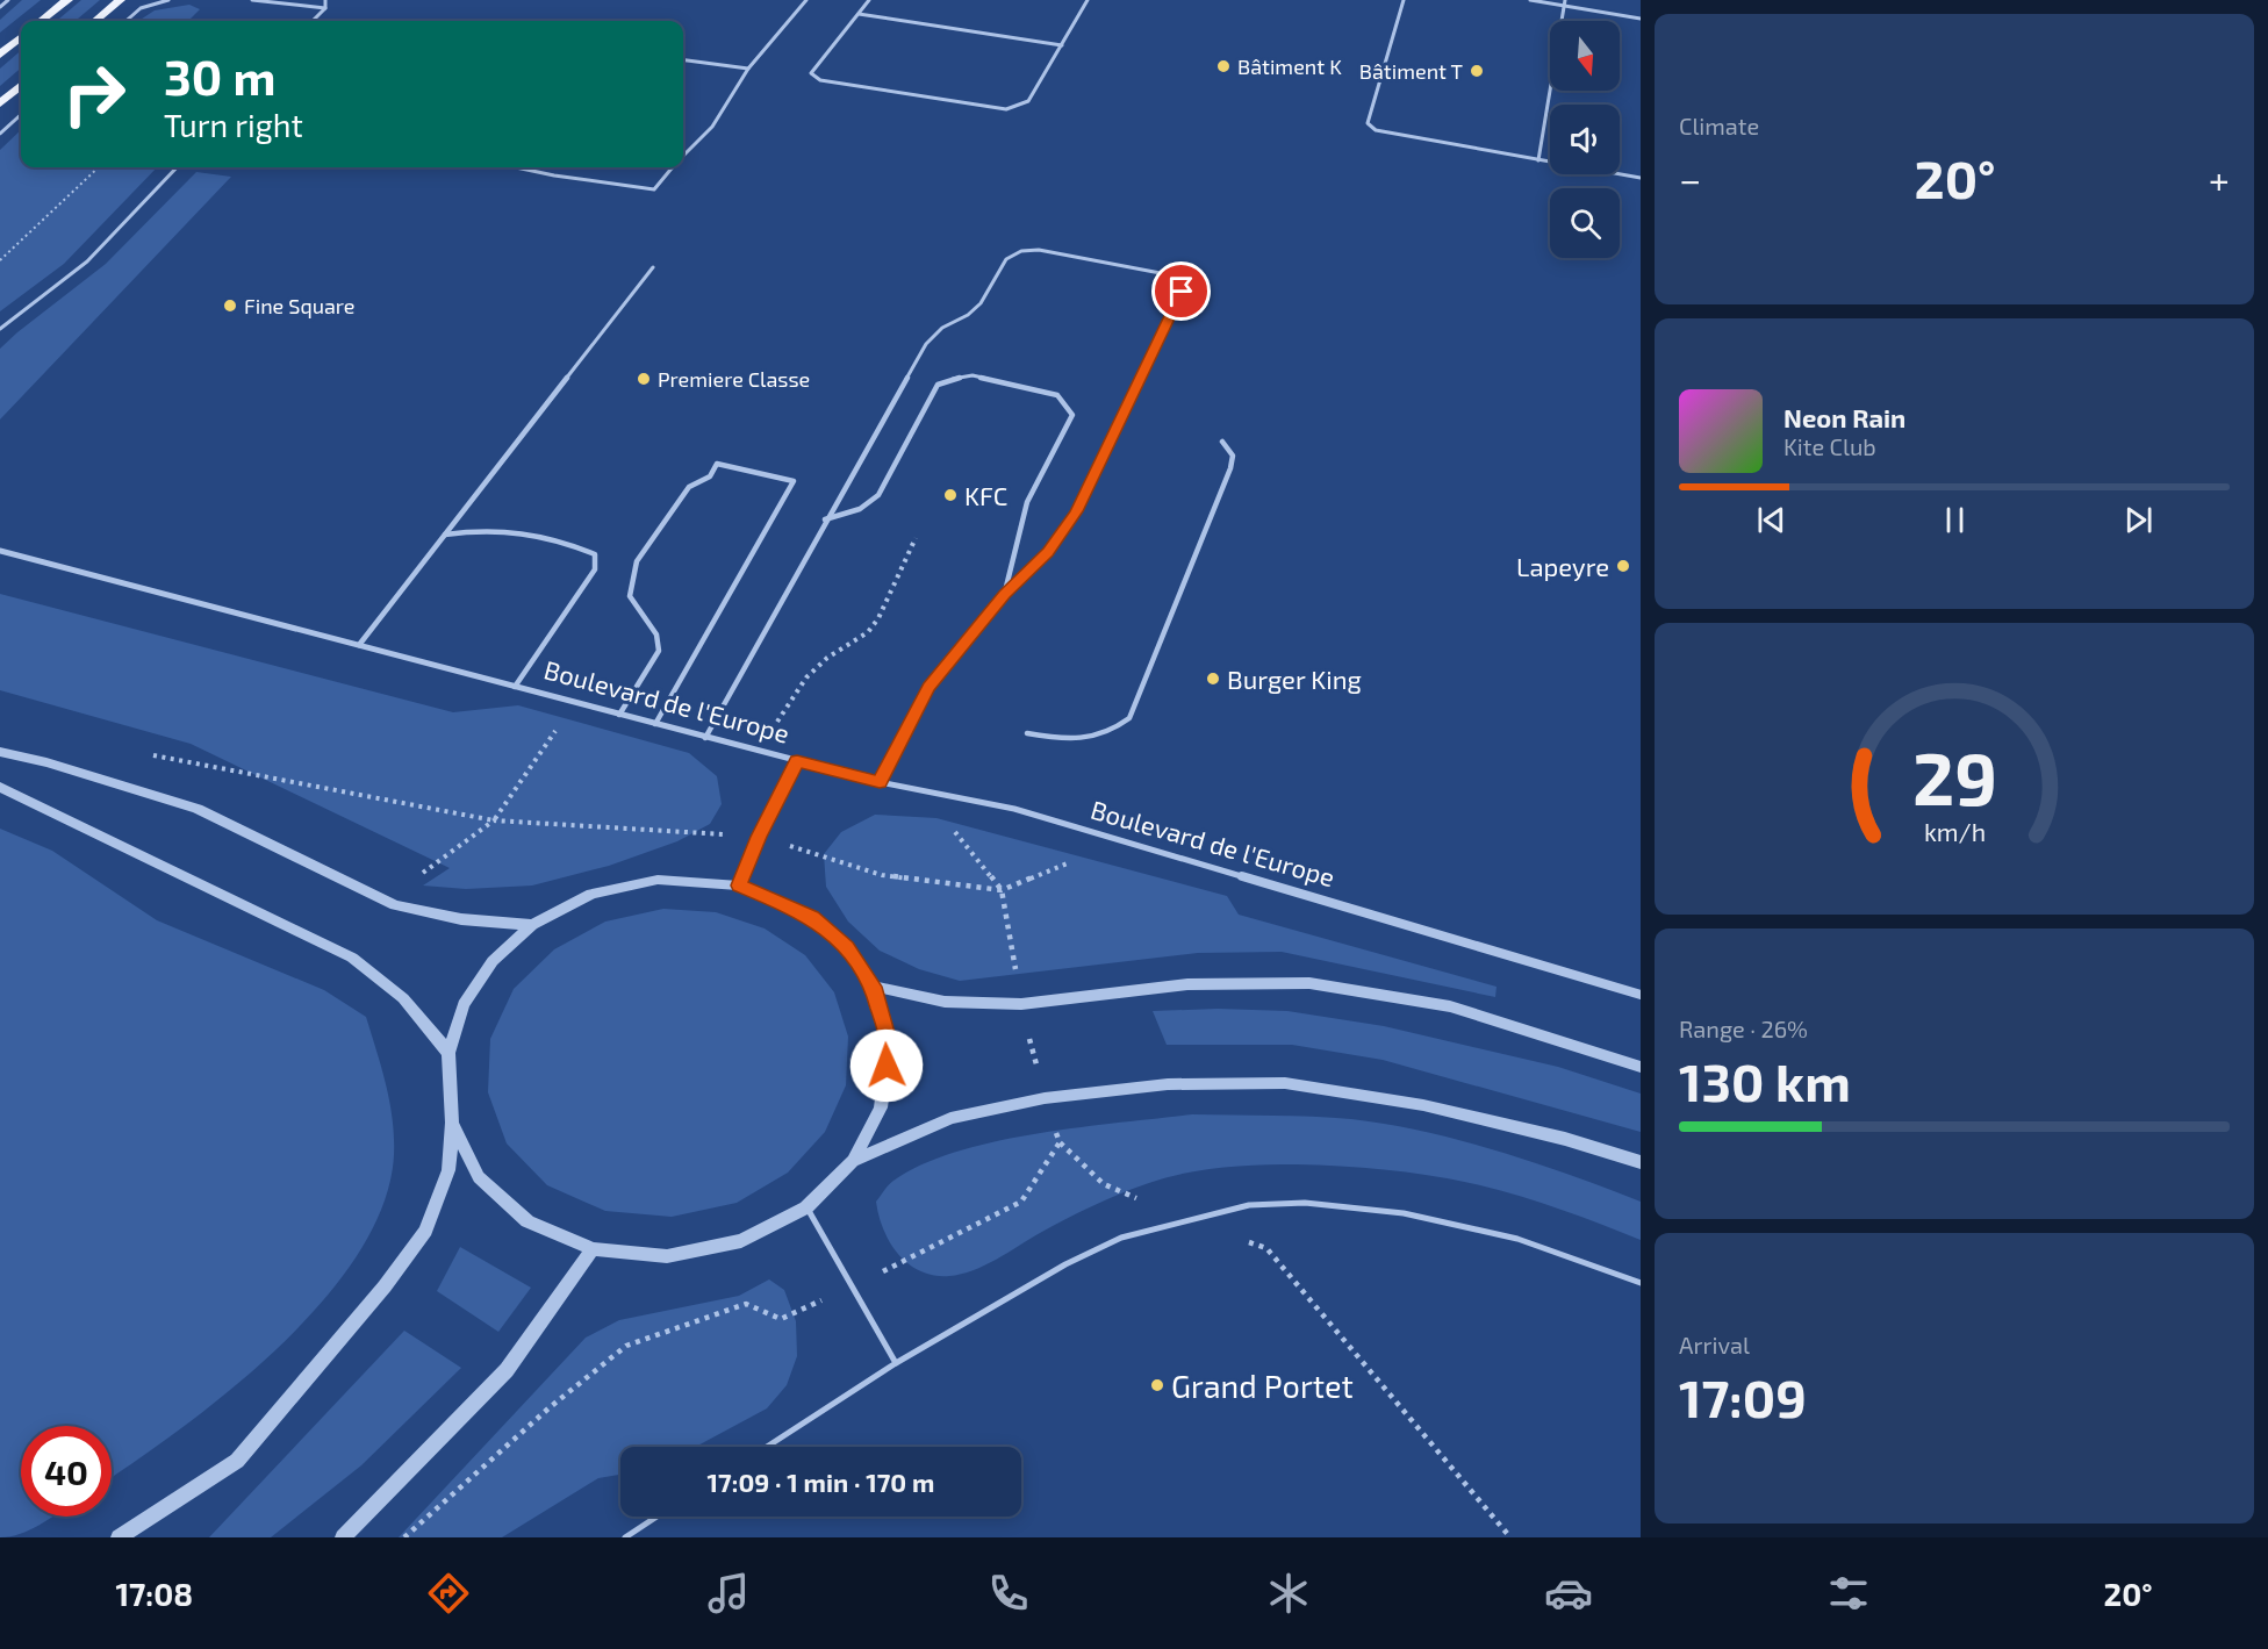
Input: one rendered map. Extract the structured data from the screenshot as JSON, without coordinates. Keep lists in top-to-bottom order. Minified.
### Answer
{"streets":{"street":["Boulevard de l'Europe"]},"places":["Bâtiment K","Bâtiment T","Fine Square","Premiere Classe","KFC","Lapeyre","Burger King","Grand Portet"],"north":"bottom","page":{"tile":["Climate",["Range · 26%","130 km"],["Arrival","17:09"]],"turn":["30 m","Turn right"],"heat":["−","20°","+"],"song":["Neon Rain","Kite Club"],"limit":"40","trip":"17:09 · 1 min · 170 m","tabs":["17:08","20°"],"gauge":["29","km/h"]}}
